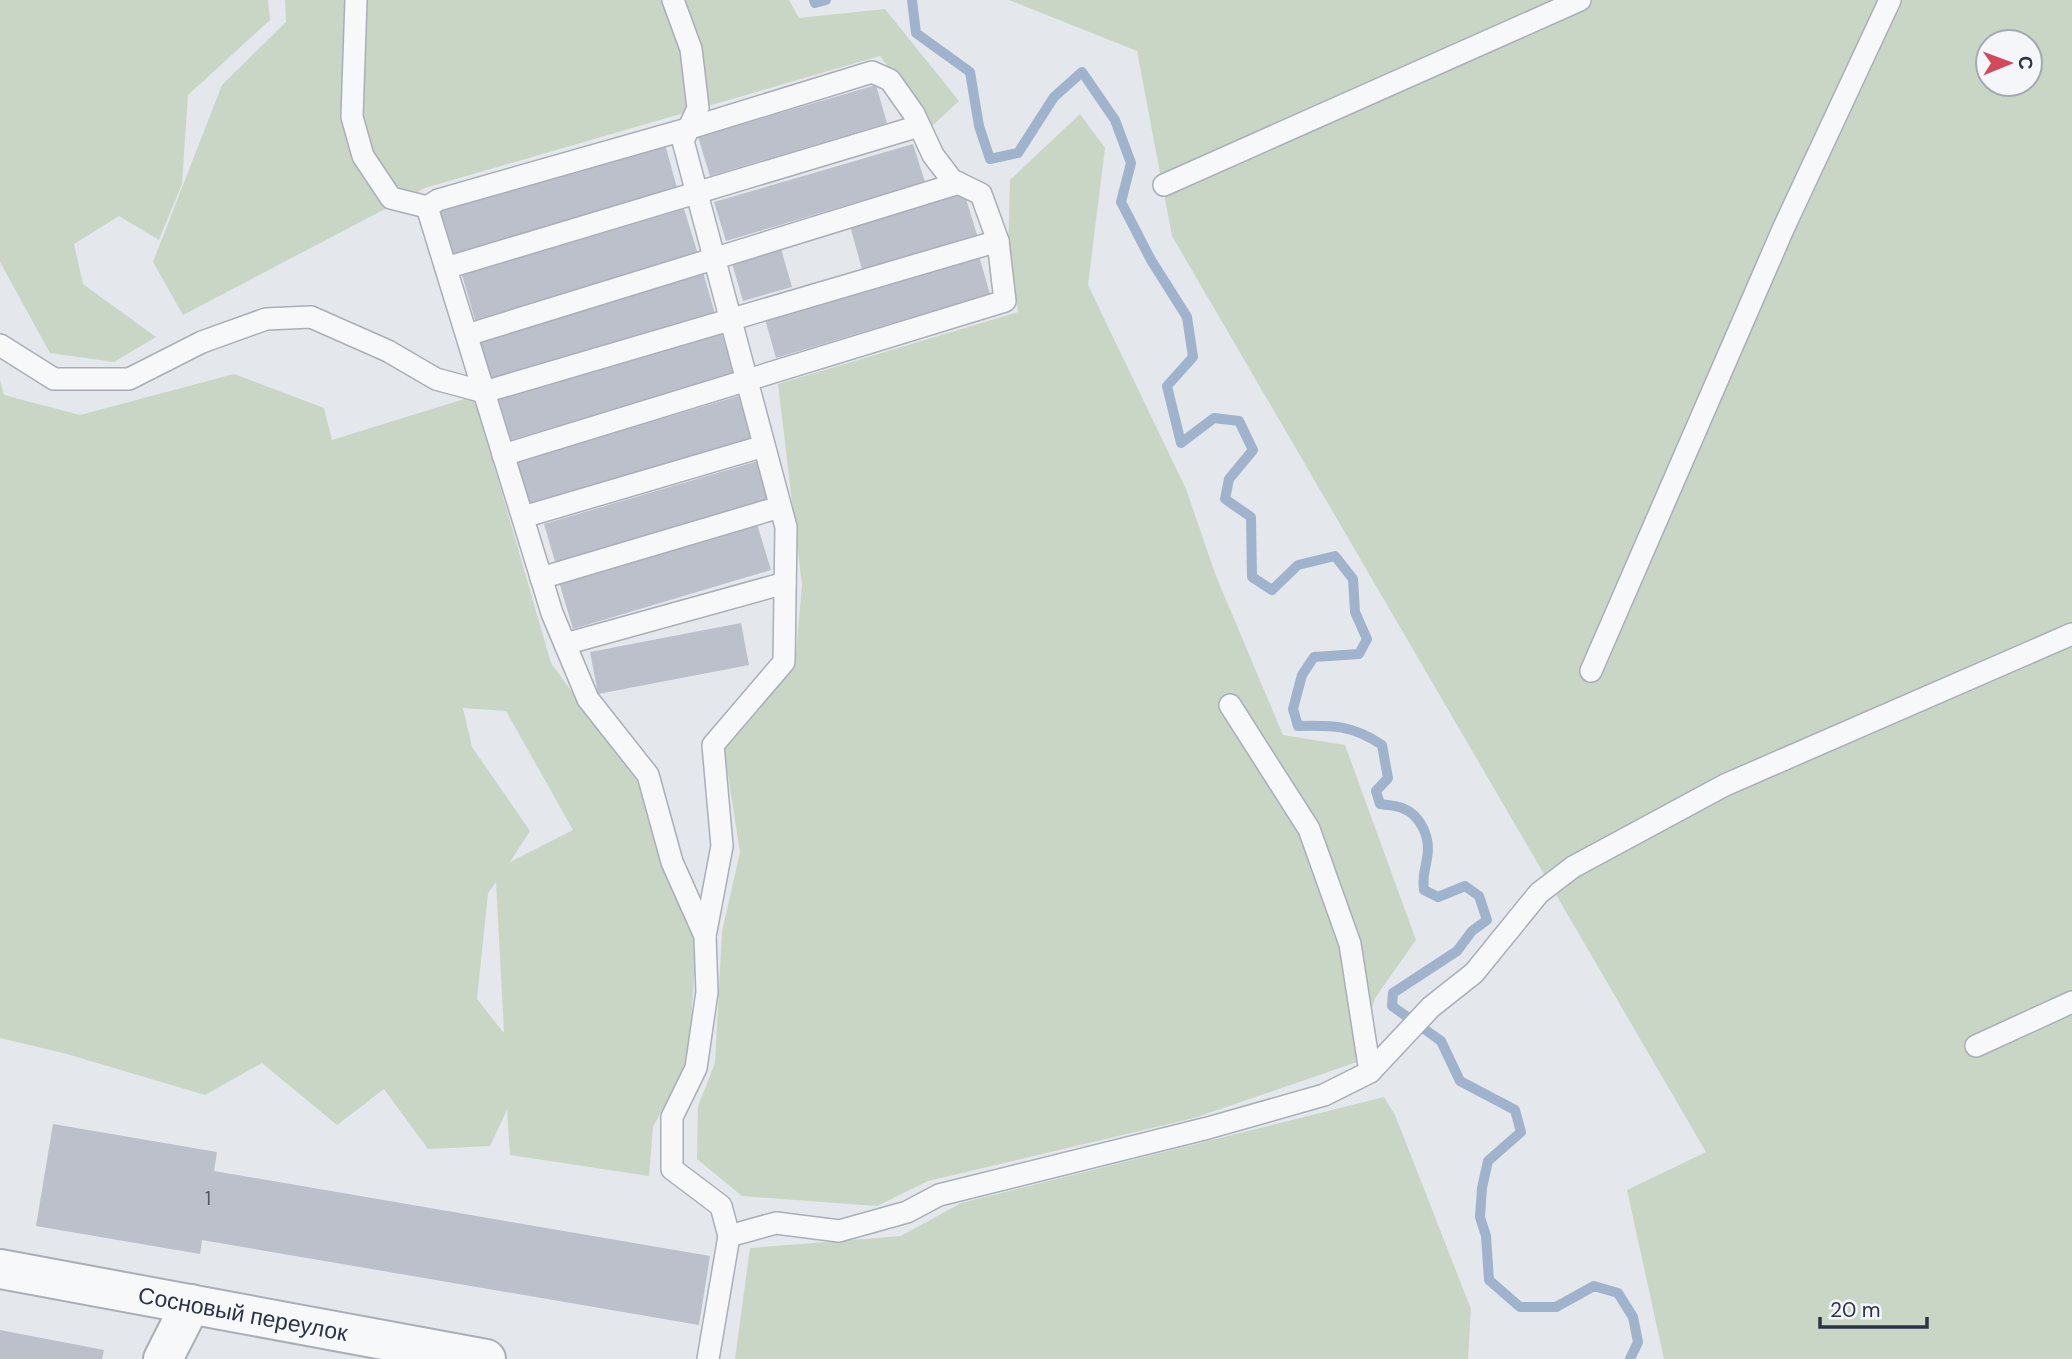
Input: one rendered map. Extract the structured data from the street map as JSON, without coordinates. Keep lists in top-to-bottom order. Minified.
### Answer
{"streets":{"street":["Сосновый переулок"]},"house_numbers":["1"],"scale_bar":"20 m","north":"right"}
